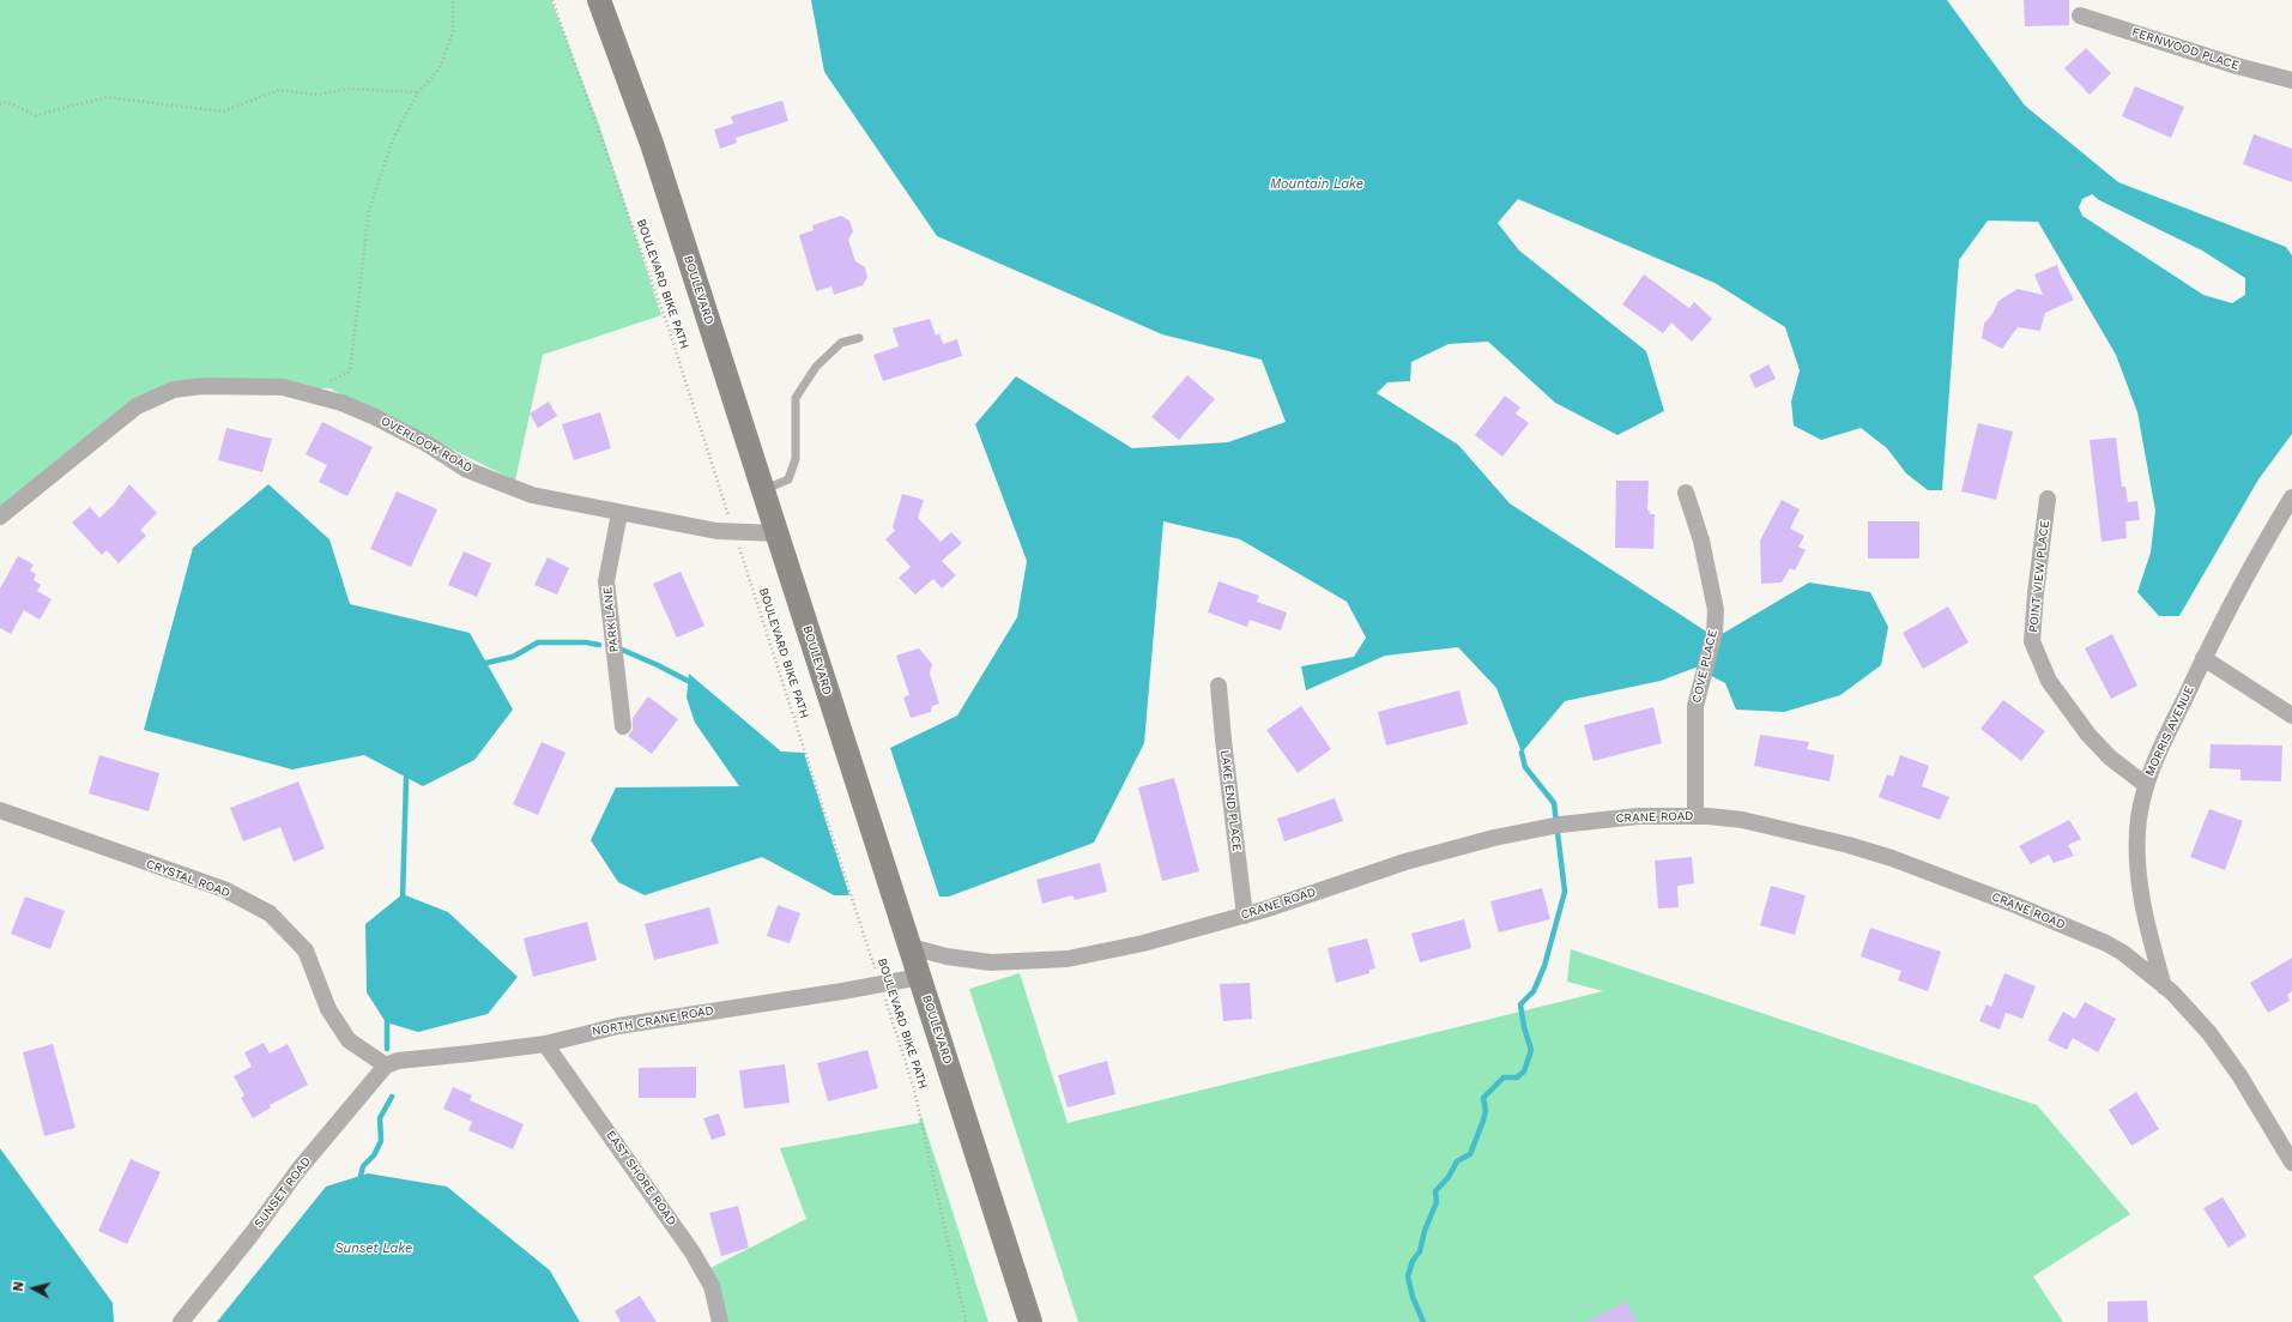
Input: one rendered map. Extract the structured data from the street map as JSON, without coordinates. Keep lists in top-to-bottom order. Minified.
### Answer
{"streets":{"main road":["BOULEVARD"],"street":["FERNWOOD PLACE","OVERLOOK ROAD","POINT VIEW PLACE","PARK LANE","COVE PLACE","MORRIS AVENUE","LAKE END PLACE","CRANE ROAD","CRYSTAL ROAD","NORTH CRANE ROAD","EAST SHORE ROAD","SUNSET ROAD"],"path":["BOULEVARD BIKE PATH"]},"crossings":[["BOULEVARD BIKE PATH","OVERLOOK ROAD"],["BOULEVARD BIKE PATH","NORTH CRANE ROAD"],["BOULEVARD","OVERLOOK ROAD"],["BOULEVARD","CRANE ROAD"],["BOULEVARD","NORTH CRANE ROAD"],["OVERLOOK ROAD","PARK LANE"],["POINT VIEW PLACE","MORRIS AVENUE"],["COVE PLACE","CRANE ROAD"],["MORRIS AVENUE","CRANE ROAD"],["LAKE END PLACE","CRANE ROAD"],["CRYSTAL ROAD","NORTH CRANE ROAD"],["CRYSTAL ROAD","SUNSET ROAD"],["NORTH CRANE ROAD","EAST SHORE ROAD"],["NORTH CRANE ROAD","SUNSET ROAD"]],"water":["Mountain Lake","Sunset Lake"],"north":"left"}
